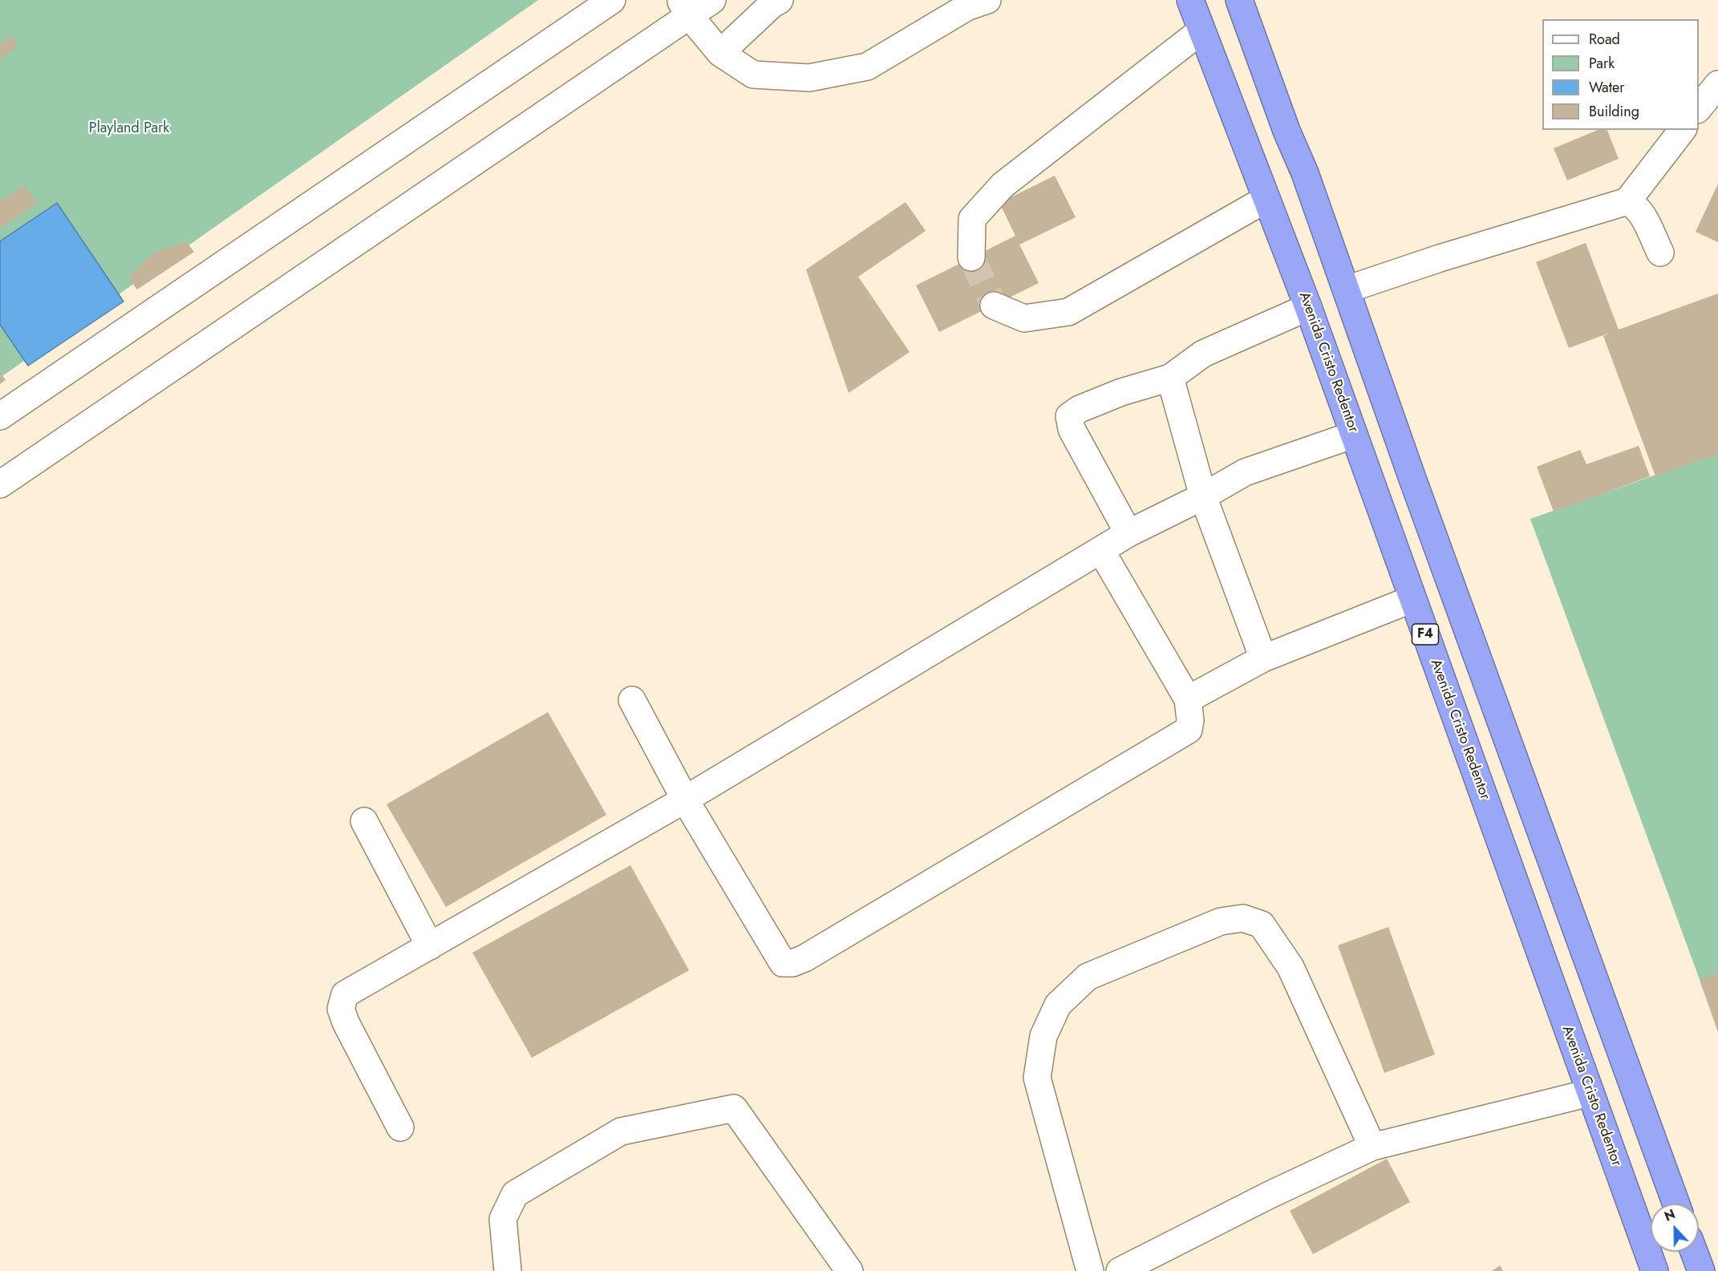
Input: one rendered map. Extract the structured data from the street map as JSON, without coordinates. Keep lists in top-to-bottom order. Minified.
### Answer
{"streets":{"highway":["Avenida Cristo Redentor","F4"]},"parks":["Playland Park"],"legend":["Road","Park","Water","Building"],"north":"top"}
